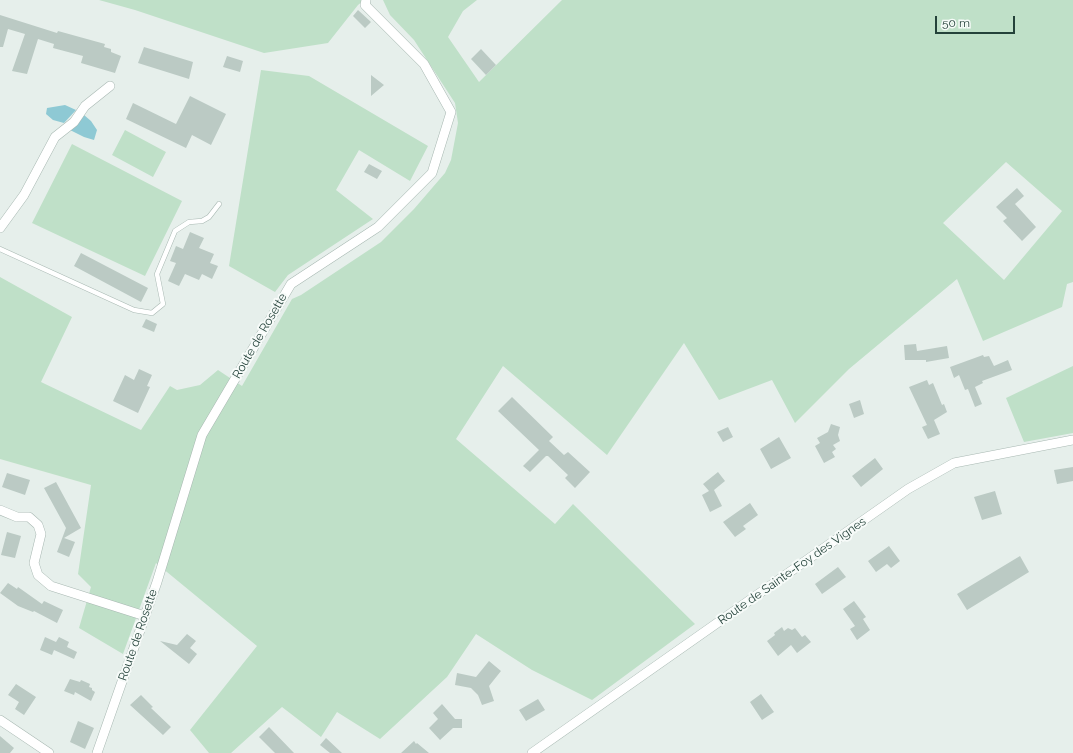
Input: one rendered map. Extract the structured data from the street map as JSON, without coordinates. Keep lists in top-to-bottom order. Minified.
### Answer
{"streets":{"street":["Route de Rosette","Route de Sainte-Foy des Vignes"]},"scale_bar":"50 m"}
